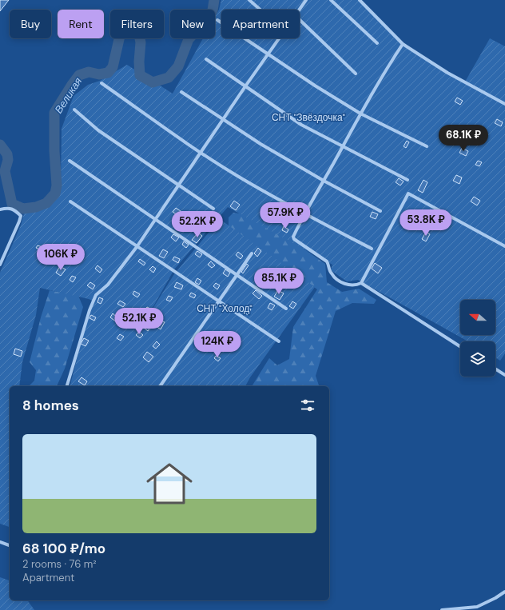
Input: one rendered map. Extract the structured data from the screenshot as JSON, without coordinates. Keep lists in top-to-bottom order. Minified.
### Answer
{"water":["Великая"],"parks":["СНТ \"Звёздочка\"","СНТ \"Холод\""],"north":"left","page":{"chip":["Buy","Rent","Filters","New","Apartment"],"price":["68.1K ₽","57.9K ₽","53.8K ₽","52.2K ₽","106K ₽","85.1K ₽","52.1K ₽","124K ₽"],"heading":"8 homes","list":[{"name":"68 100 ₽/mo","note":"2 rooms · 76 m² · Apartment"}]}}
